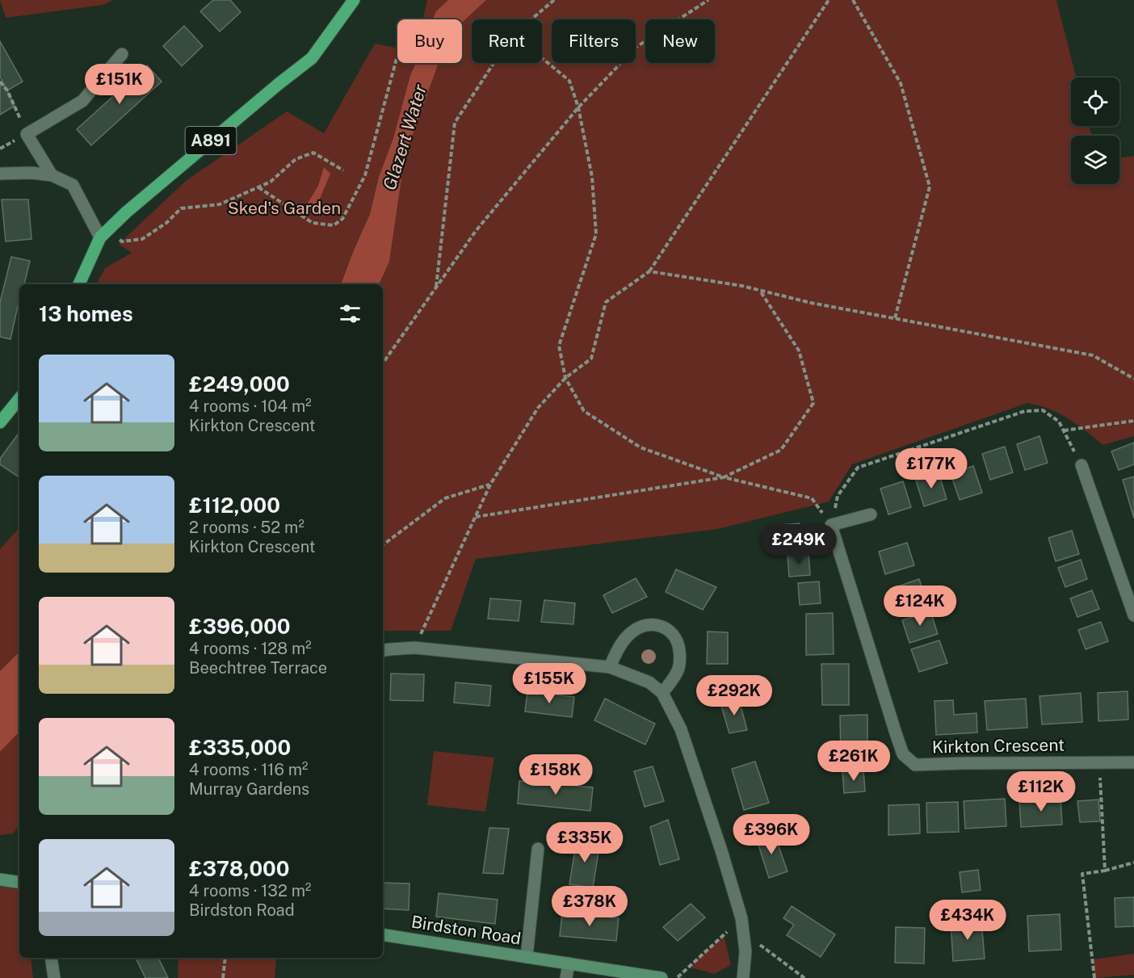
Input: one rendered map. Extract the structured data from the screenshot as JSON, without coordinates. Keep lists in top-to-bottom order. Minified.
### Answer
{"streets":{"main road":["A891","Birdston Road"],"street":["Kirkton Crescent"]},"water":["Glazert Water"],"parks":["Sked's Garden"],"page":{"chip":["Buy","Rent","Filters","New"],"price":["£151K","£177K","£249K","£124K","£155K","£292K","£261K","£158K","£112K","£396K","£335K","£378K","£434K"],"heading":"13 homes","list":[{"name":"£249,000","note":"4 rooms · 104 m² · Kirkton Crescent"},{"name":"£112,000","note":"2 rooms · 52 m² · Kirkton Crescent"},{"name":"£396,000","note":"4 rooms · 128 m² · Beechtree Terrace"},{"name":"£335,000","note":"4 rooms · 116 m² · Murray Gardens"},{"name":"£378,000","note":"4 rooms · 132 m² · Birdston Road"}]}}
